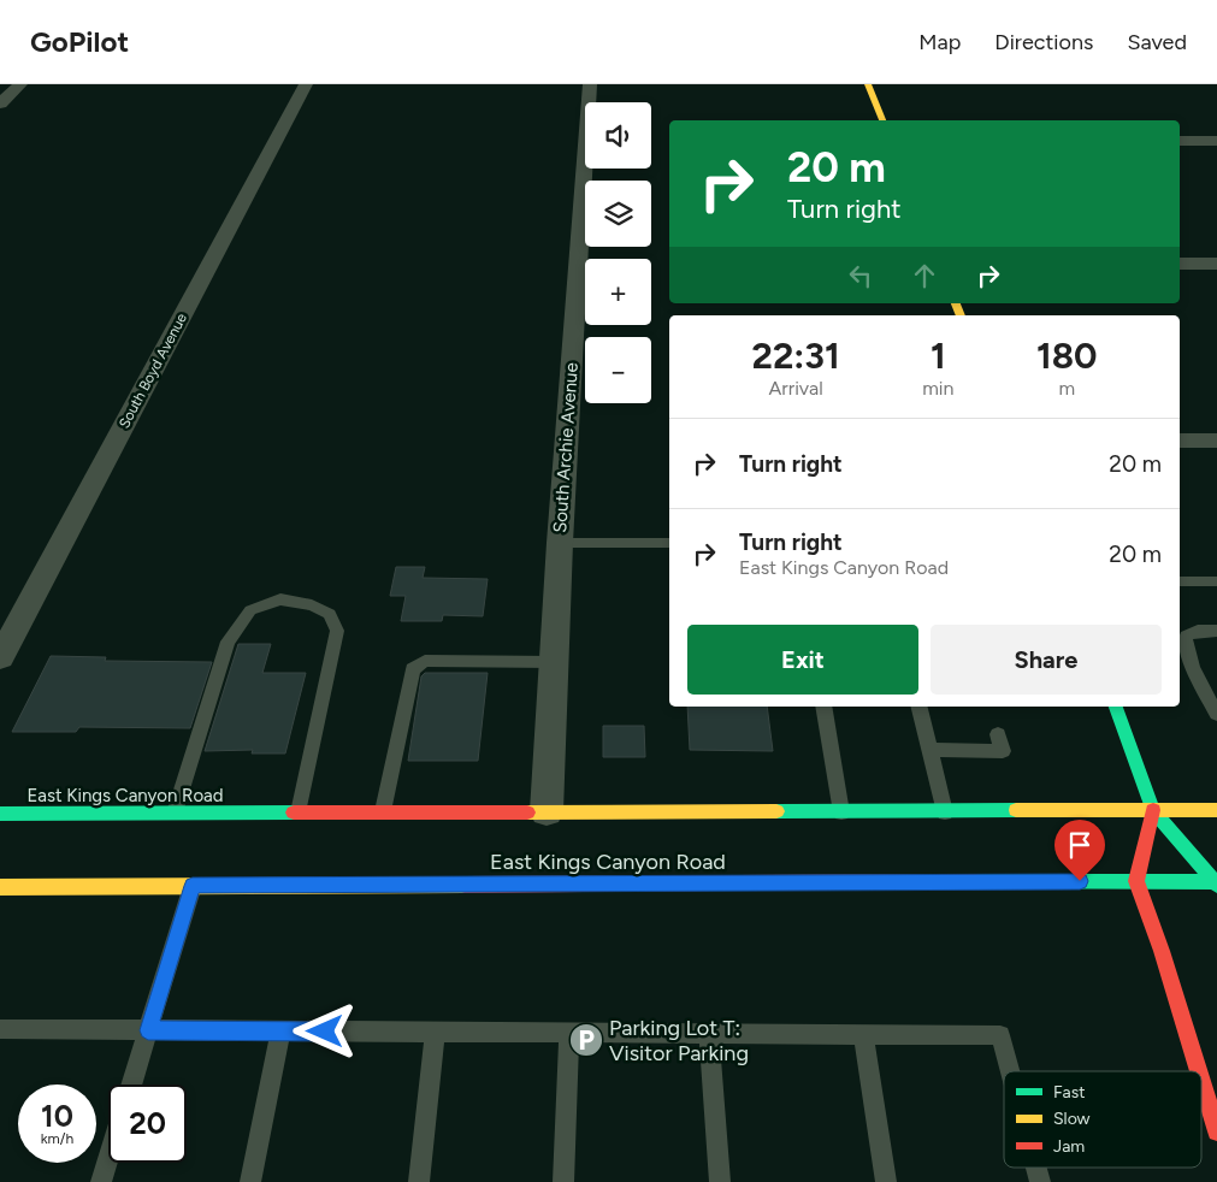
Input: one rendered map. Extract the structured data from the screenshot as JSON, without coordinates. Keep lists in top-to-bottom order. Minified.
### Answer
{"streets":{"main road":["East Kings Canyon Road"],"street":["South Boyd Avenue","South Archie Avenue"]},"crossings":[["South Archie Avenue","East Kings Canyon Road"]],"places":{"parking":["Parking Lot T: Visitor Parking"]},"legend":["Fast","Slow","Jam"],"page":{"header":"GoPilot","nav":["Map","Directions","Saved"],"map_buttons":["+","−"],"turn":["20 m","Turn right"],"eta":["22:31","Arrival","1","min","180","m"],"list":[{"name":"Turn right","value":"20 m"},{"name":"Turn right","note":"East Kings Canyon Road","value":"20 m"}],"buttons":["Exit","Share"],"speed":"10 km/h","limit":"20"}}
